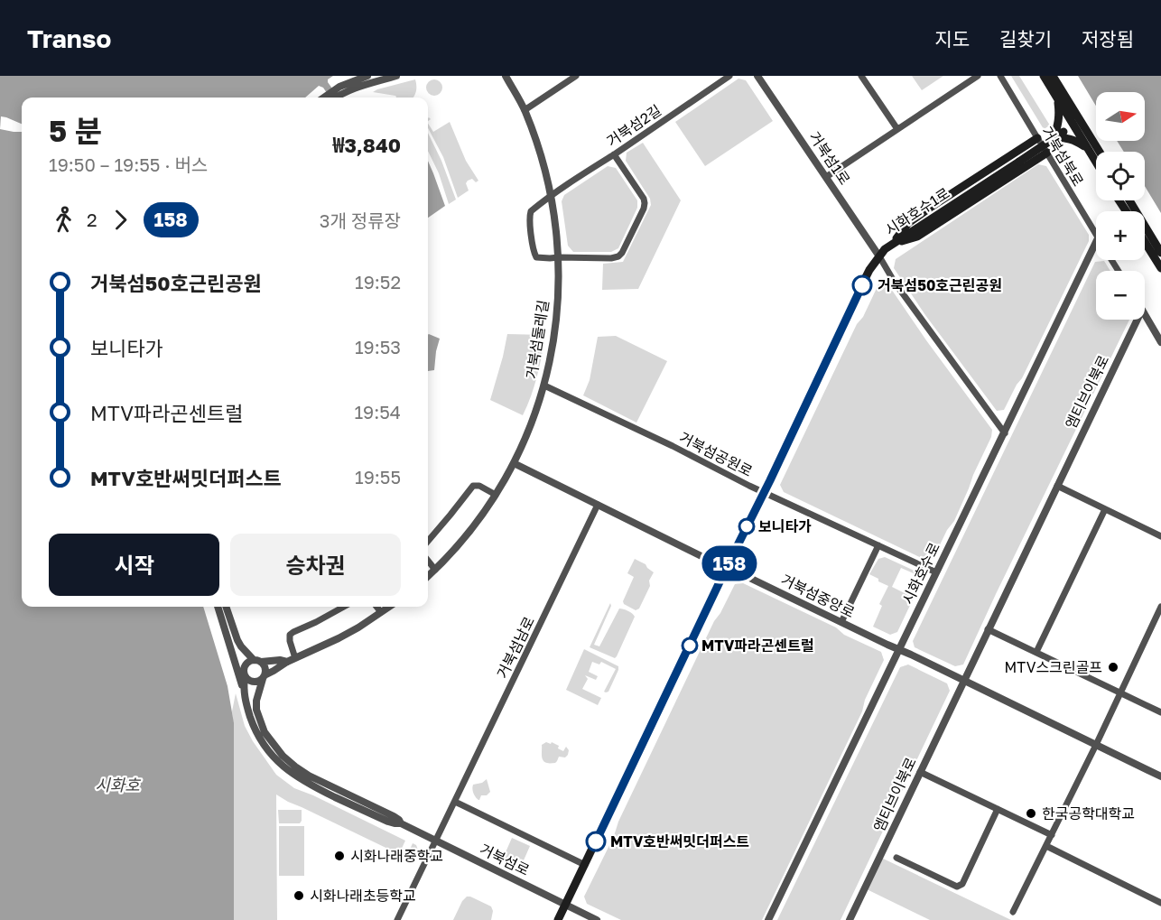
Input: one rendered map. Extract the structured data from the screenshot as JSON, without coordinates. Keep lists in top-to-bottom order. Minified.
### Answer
{"streets":{"main road":["시화호수1로"],"street":["거북섬2길","거북섬북로","거북섬1로","거북섬둘레길","엠티브이북로","거북섬공원로","시화호수로","거북섬중앙로","거북섬남로","거북섬로"]},"crossings":[["거북섬2길","거북섬둘레길"],["거북섬1로","시화호수1로"],["시화호수1로","거북섬공원로"],["시화호수1로","거북섬중앙로"],["시화호수1로","거북섬로"],["거북섬둘레길","거북섬공원로"],["거북섬둘레길","거북섬중앙로"],["엠티브이북로","거북섬중앙로"],["거북섬공원로","시화호수로"],["시화호수로","거북섬중앙로"],["거북섬중앙로","거북섬남로"],["거북섬남로","거북섬로"]],"water":["시화호"],"places":["거북섬50호근린공원","보니타가","MTV파라곤센트럴","MTV스크린골프","한국공학대학교","MTV호반써밋더퍼스트","시화나래중학교","시화나래초등학교"],"lines":["bus line 158"],"north":"right","page":{"header":"Transo","nav":["지도","길찾기","저장됨"],"on_map":"158","map_buttons":["+","−"],"heading":["5 분","19:50 – 19:55 · 버스","₩3,840"],"legs":["2","158","3개 정류장"],"list":[{"name":"거북섬50호근린공원","value":"19:52"},{"name":"보니타가","value":"19:53"},{"name":"MTV파라곤센트럴","value":"19:54"},{"name":"MTV호반써밋더퍼스트","value":"19:55"}],"buttons":["시작","승차권"]}}
